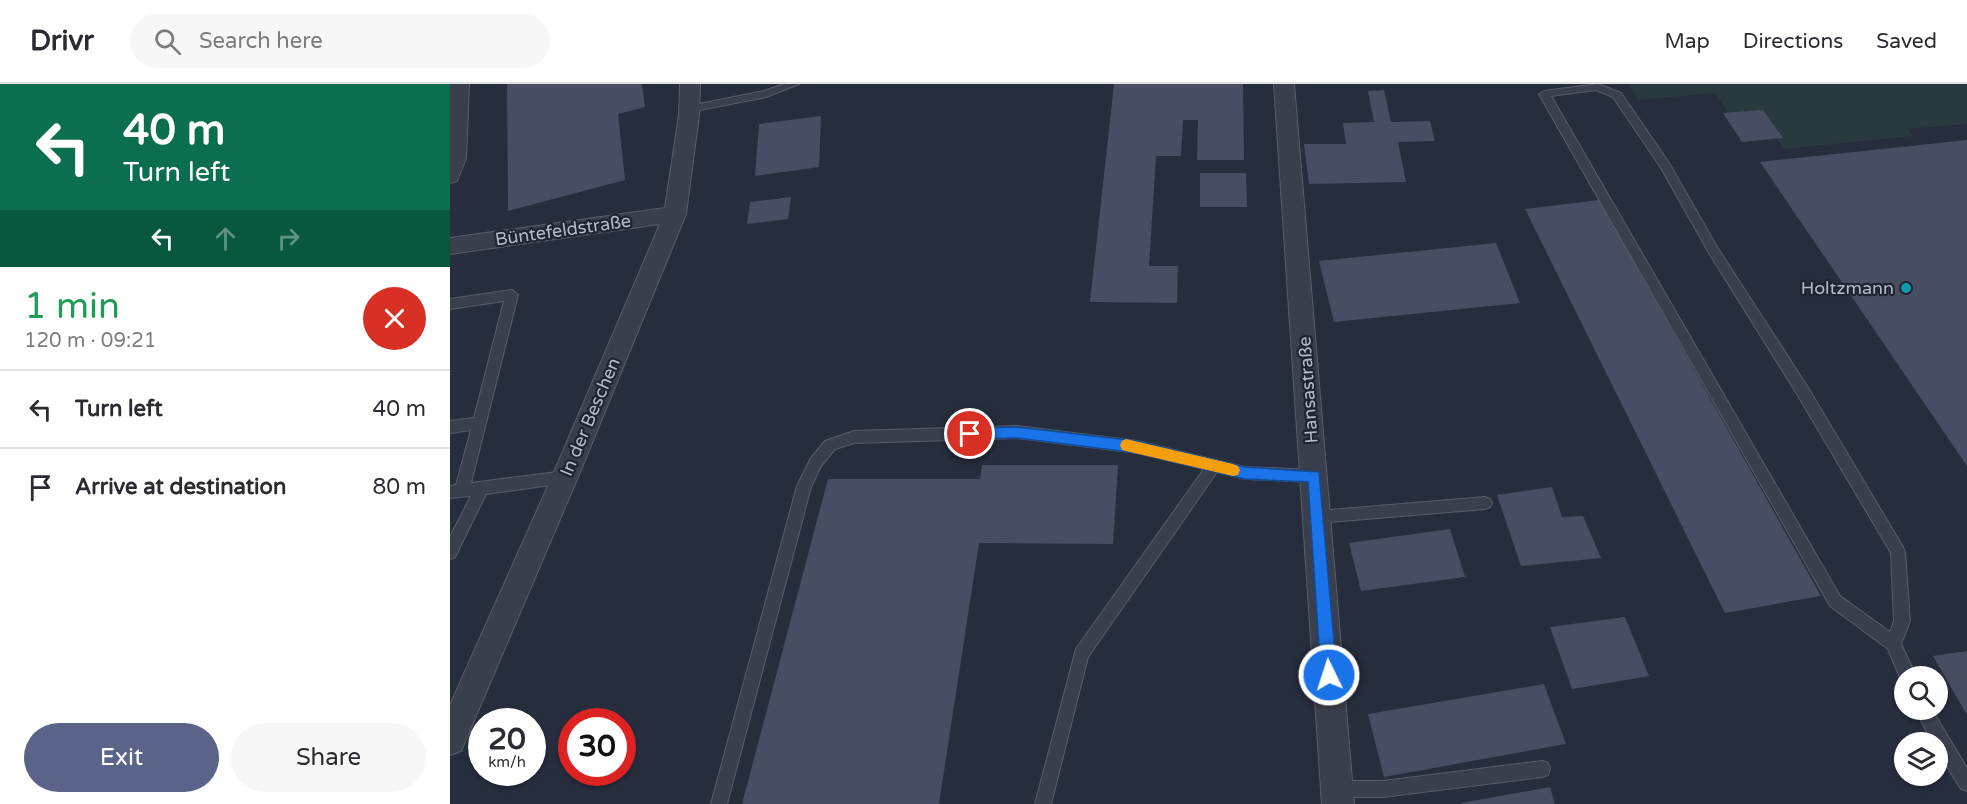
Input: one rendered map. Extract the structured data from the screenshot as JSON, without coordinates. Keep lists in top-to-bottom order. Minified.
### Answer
{"streets":{"street":["Büntefeldstraße","Hansastraße","In der Beschen"]},"crossings":[["Büntefeldstraße","In der Beschen"]],"places":["Holtzmann"],"page":{"header":"Drivr","search":"Search here","nav":["Map","Directions","Saved"],"turn":["40 m","Turn left"],"heading":["1 min","120 m · 09:21"],"list":[{"name":"Turn left","value":"40 m"},{"name":"Arrive at destination","value":"80 m"}],"speed":"20 km/h","limit":"30","buttons":["Exit","Share"]}}
